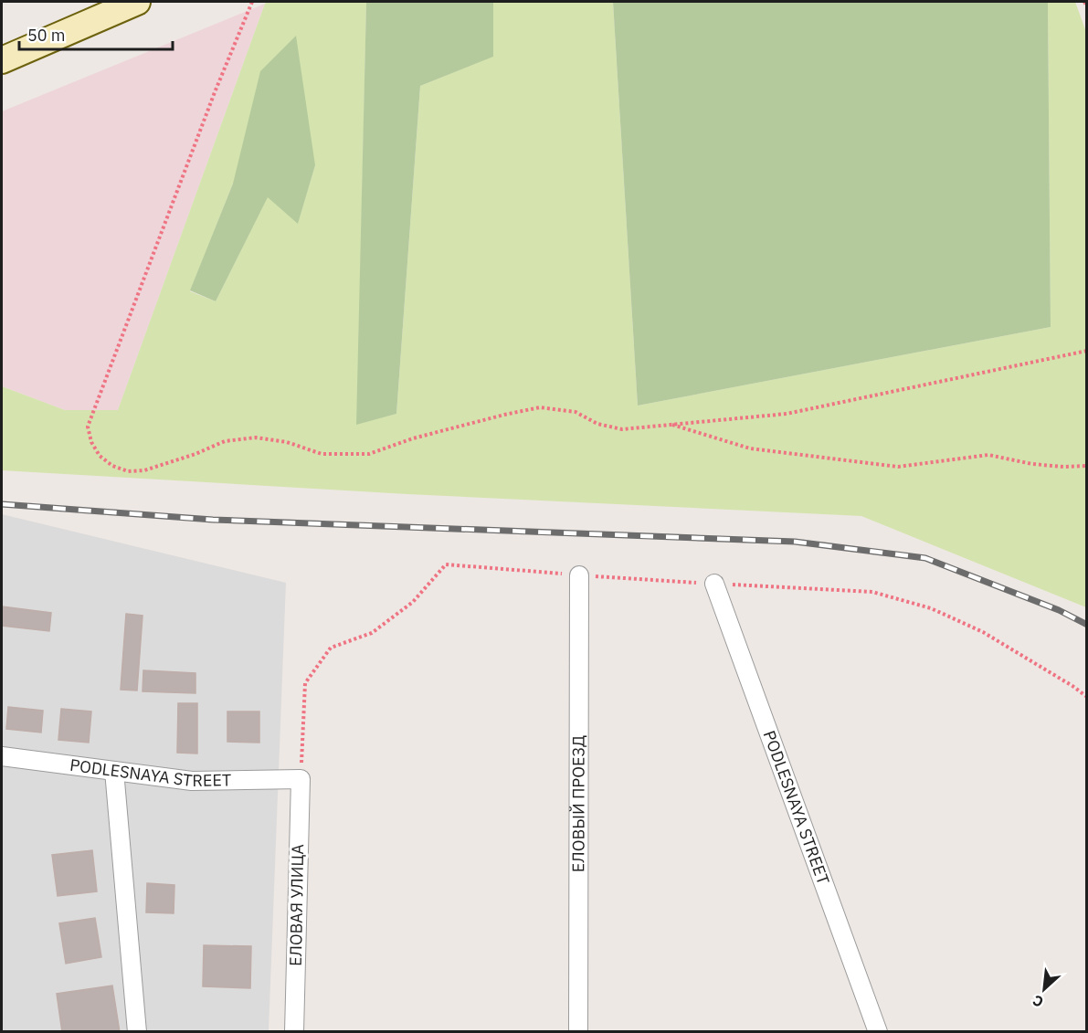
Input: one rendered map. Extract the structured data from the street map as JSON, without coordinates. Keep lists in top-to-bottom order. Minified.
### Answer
{"streets":{"street":["PODLESNAYA STREET","ЕЛОВЫЙ ПРОЕЗД","ЕЛОВАЯ УЛИЦА"]},"crossings":[["PODLESNAYA STREET","ЕЛОВАЯ УЛИЦА"]],"scale_bar":"50 m","north":"bottom left"}
